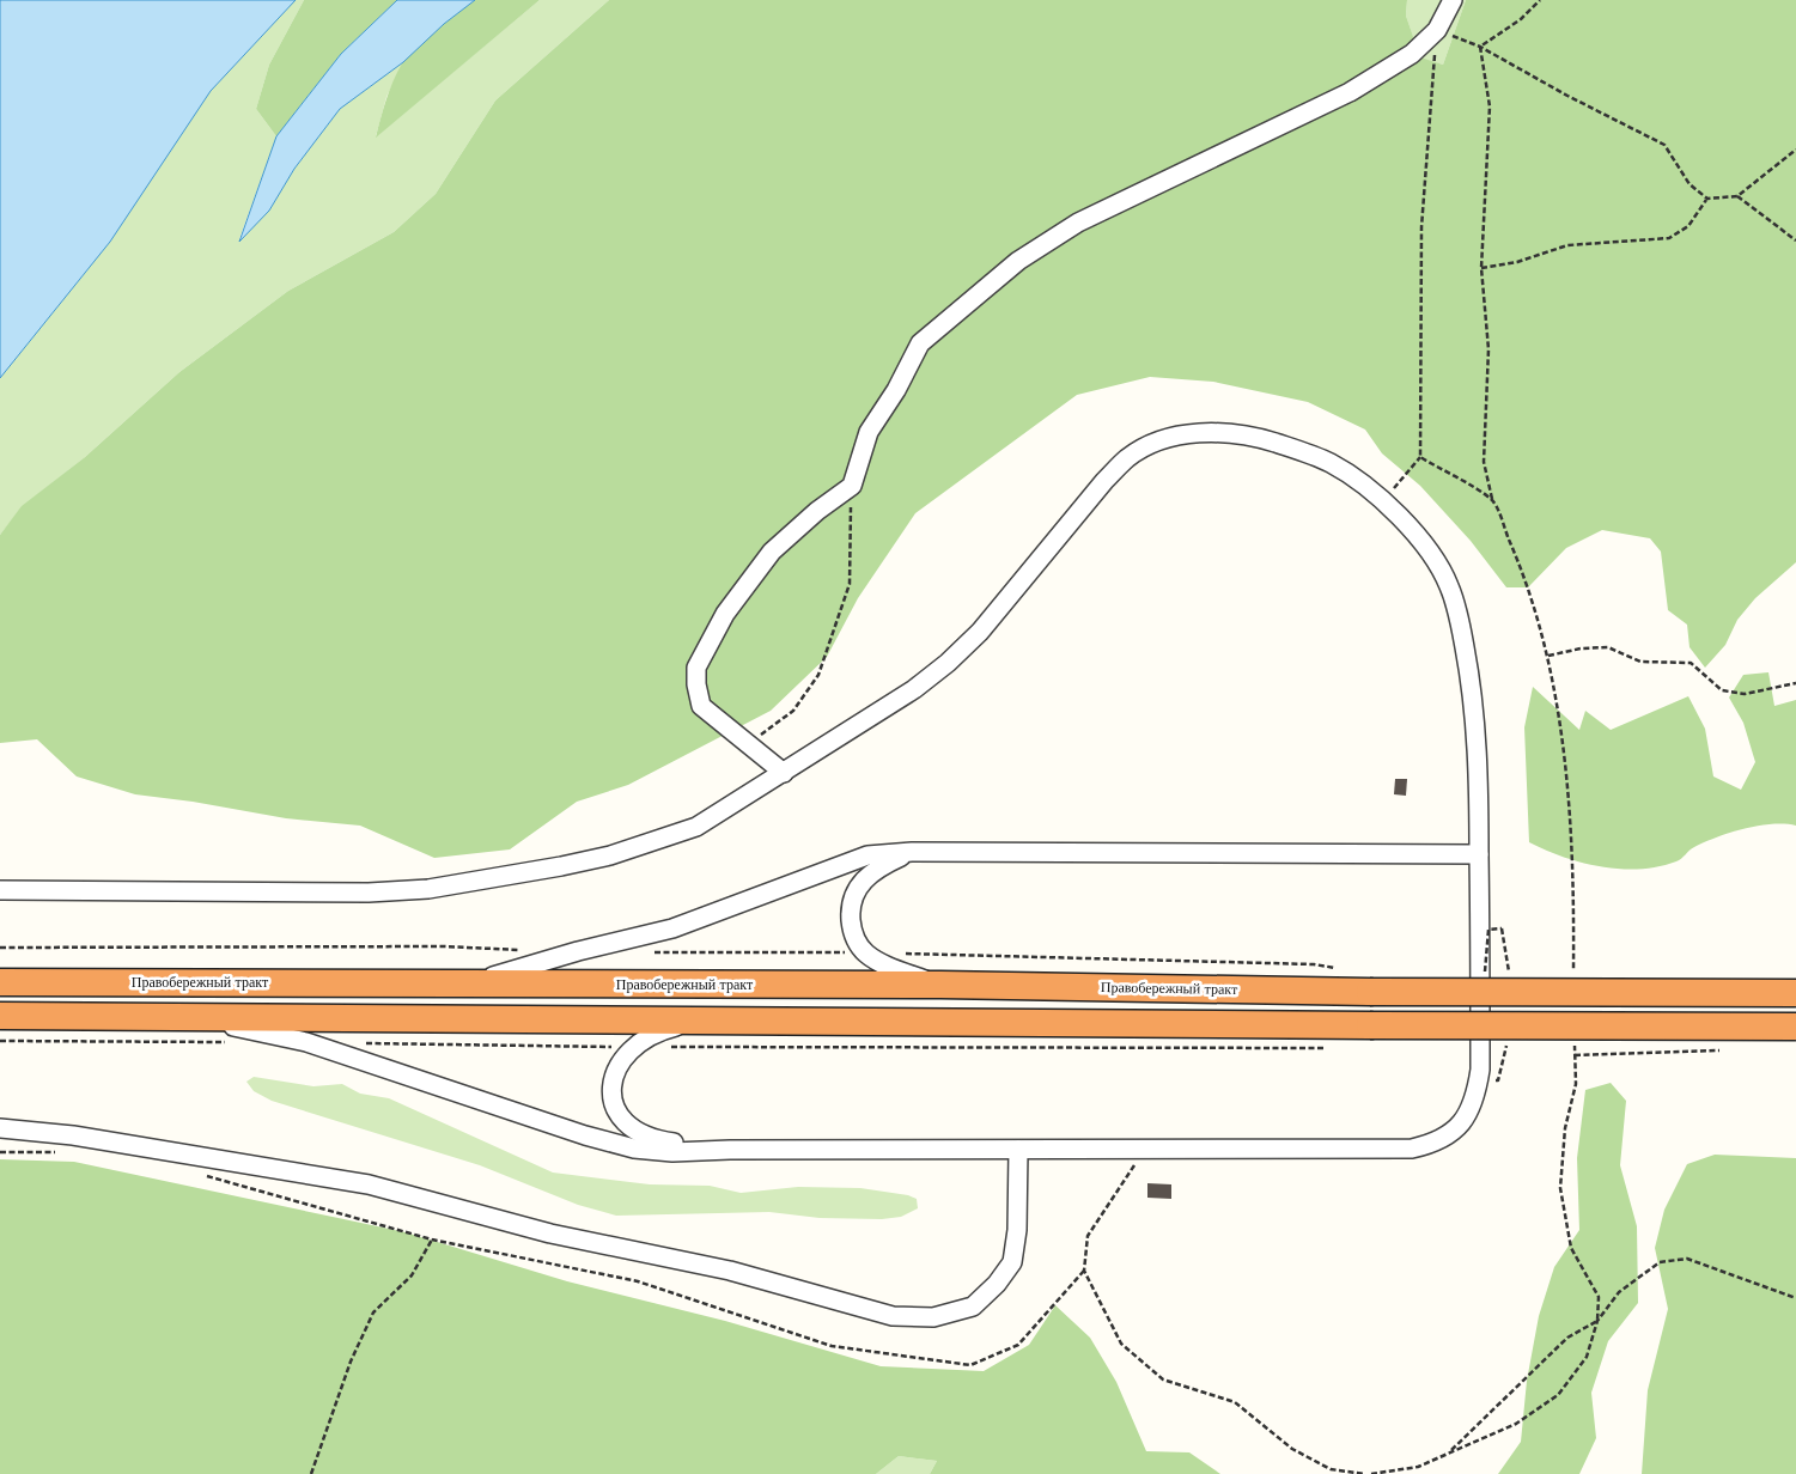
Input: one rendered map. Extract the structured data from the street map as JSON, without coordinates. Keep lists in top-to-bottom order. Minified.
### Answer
{"streets":{"highway":["Правобережный тракт"]}}
